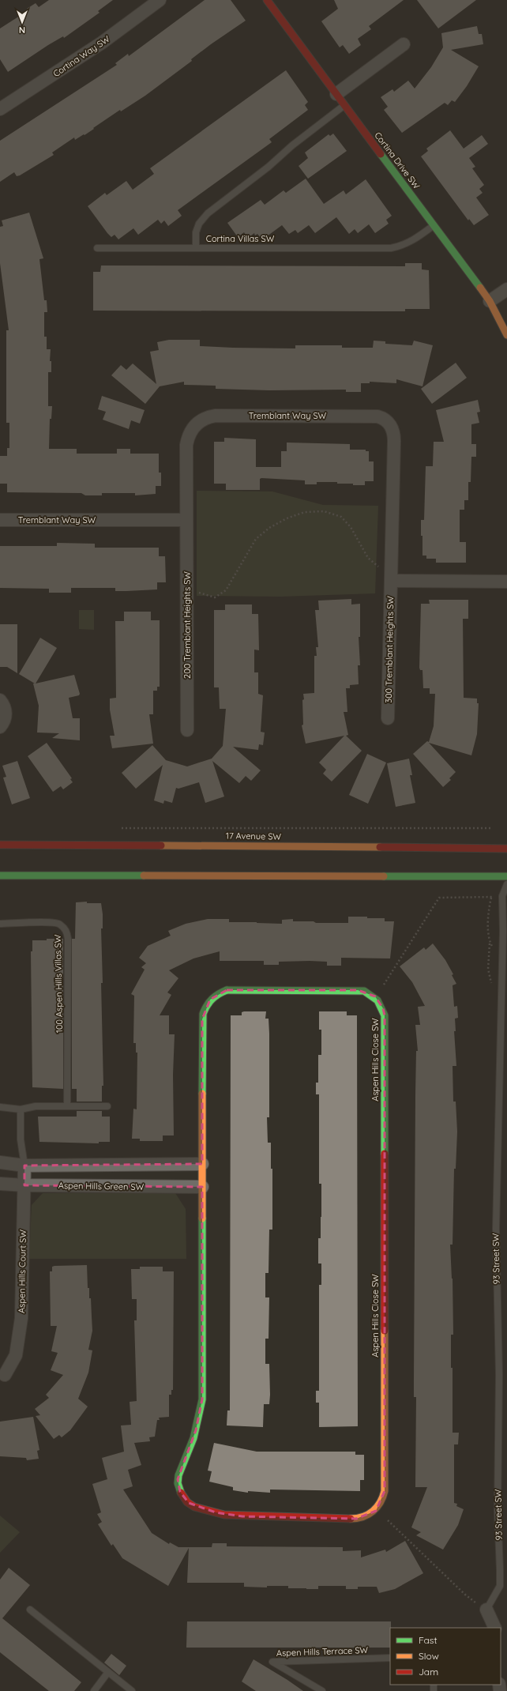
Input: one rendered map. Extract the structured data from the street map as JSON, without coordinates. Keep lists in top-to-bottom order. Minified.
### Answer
{"streets":{"street":["Cortina Way SW","Cortina Drive SW","Tremblant Way SW","200 Tremblant Heights SW","300 Tremblant Heights SW","17 Avenue SW","Aspen Hills Close SW","Aspen Hills Green SW","Aspen Hills Court SW"],"lane":["Cortina Villas SW","100 Aspen Hills Villas SW","93 Street SW","Aspen Hills Terrace SW"]},"crossings":[["Cortina Drive SW","Cortina Villas SW"],["Tremblant Way SW","200 Tremblant Heights SW"],["Tremblant Way SW","300 Tremblant Heights SW"],["Aspen Hills Green SW","Aspen Hills Court SW"]],"legend":["Fast","Slow","Jam"],"north":"bottom"}
